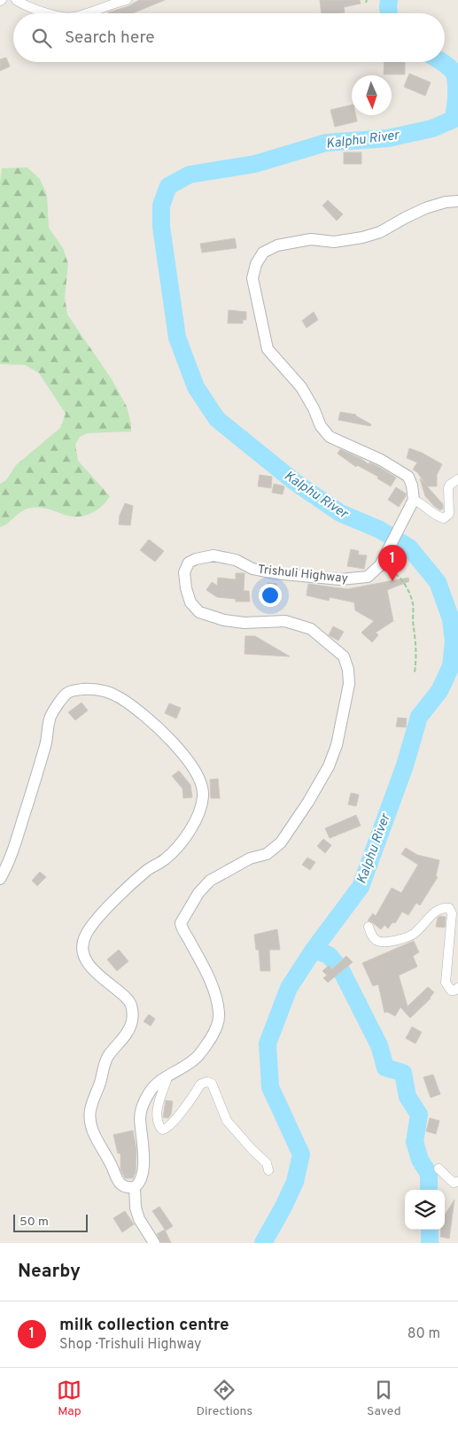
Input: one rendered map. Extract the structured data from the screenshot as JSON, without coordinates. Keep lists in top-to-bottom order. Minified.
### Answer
{"streets":{"street":["Trishuli Highway"]},"water":["Kalphu River"],"scale_bar":"50 m","north":"bottom","page":{"search":"Search here","pins":"1","scale":"50 m","heading":"Nearby","list":[{"mark":"1","name":"milk collection centre","note":"Shop · Trishuli Highway","value":"80 m"}],"nav":["Map","Directions","Saved"]}}
